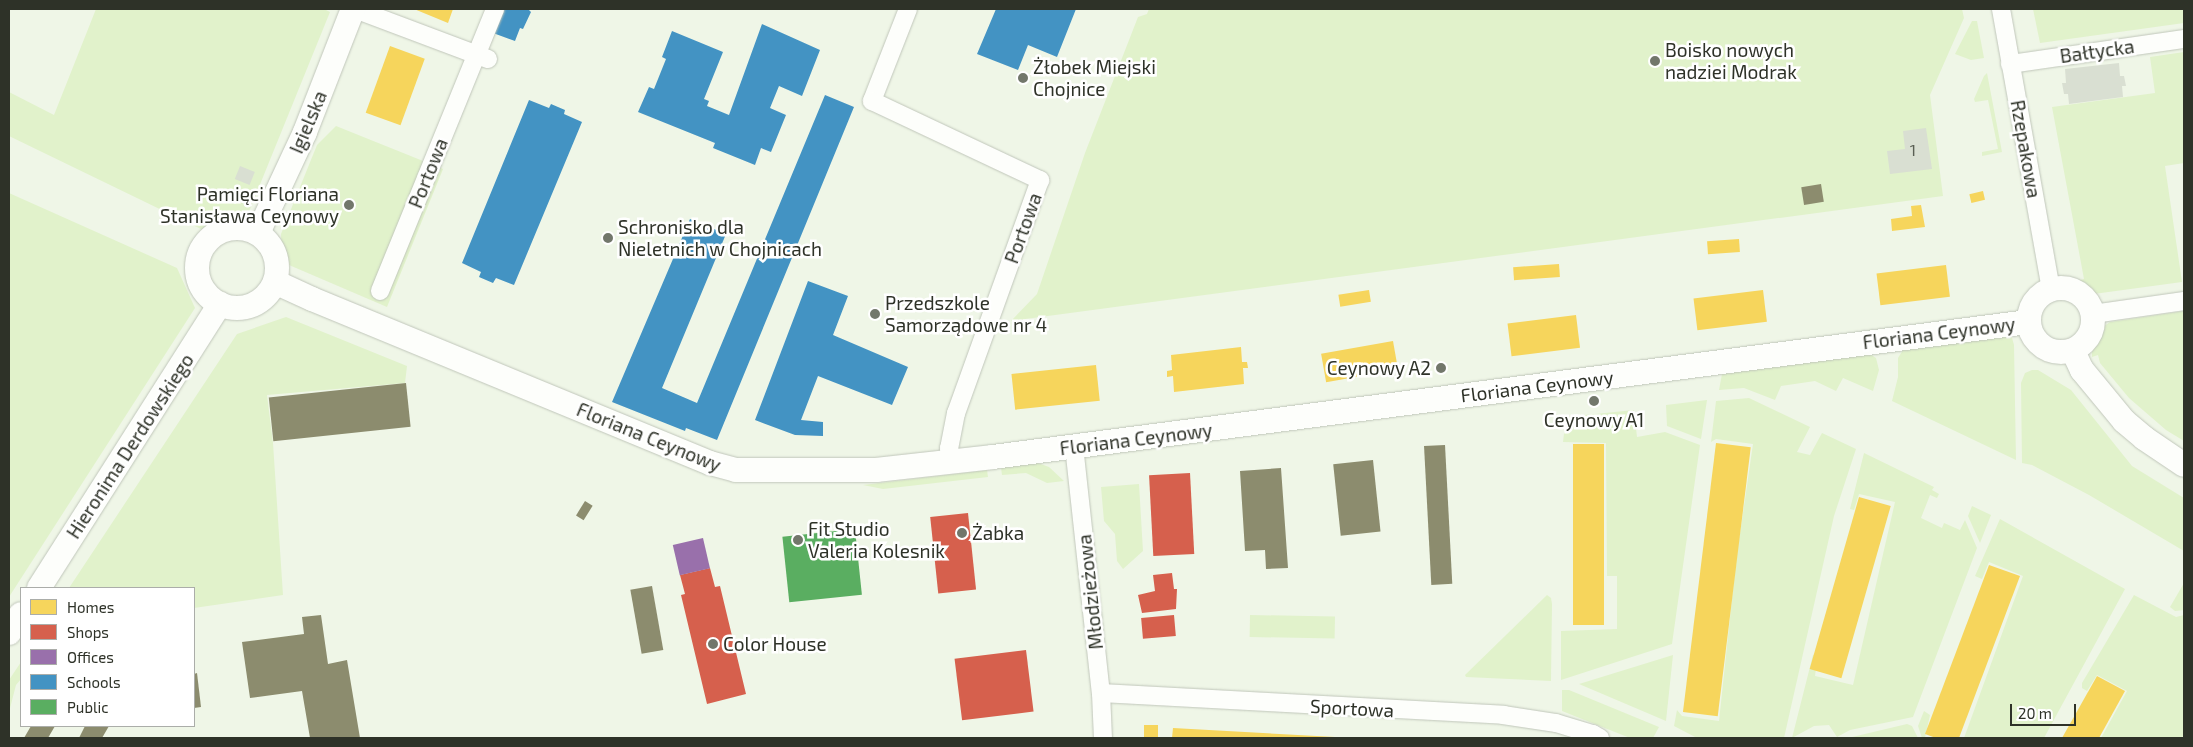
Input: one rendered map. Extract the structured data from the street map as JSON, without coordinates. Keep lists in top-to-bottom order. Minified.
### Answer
{"streets":{"street":["Bałtycka","Igielska","Rzepakowa","Portowa","Floriana Ceynowy","Hieronima Derdowskiego","Młodzieżowa","Sportowa"]},"crossings":[["Bałtycka","Rzepakowa"],["Igielska","Floriana Ceynowy"],["Igielska","Hieronima Derdowskiego"],["Rzepakowa","Floriana Ceynowy"],["Portowa","Floriana Ceynowy"],["Floriana Ceynowy","Hieronima Derdowskiego"],["Floriana Ceynowy","Młodzieżowa"],["Młodzieżowa","Sportowa"]],"places":["Boisko nowych nadziei Modrak","Żłobek Miejski Chojnice","Pamięci Floriana Stanisława Ceynowy","Schronisko dla Nieletnich w Chojnicach","Przedszkole Samorządowe nr 4","Ceynowy A2","Ceynowy A1","Żabka","Fit Studio Valeria Kolesnik","Color House"],"house_numbers":["1"],"legend":["Homes","Shops","Offices","Schools","Public"],"scale_bar":"20 m"}
